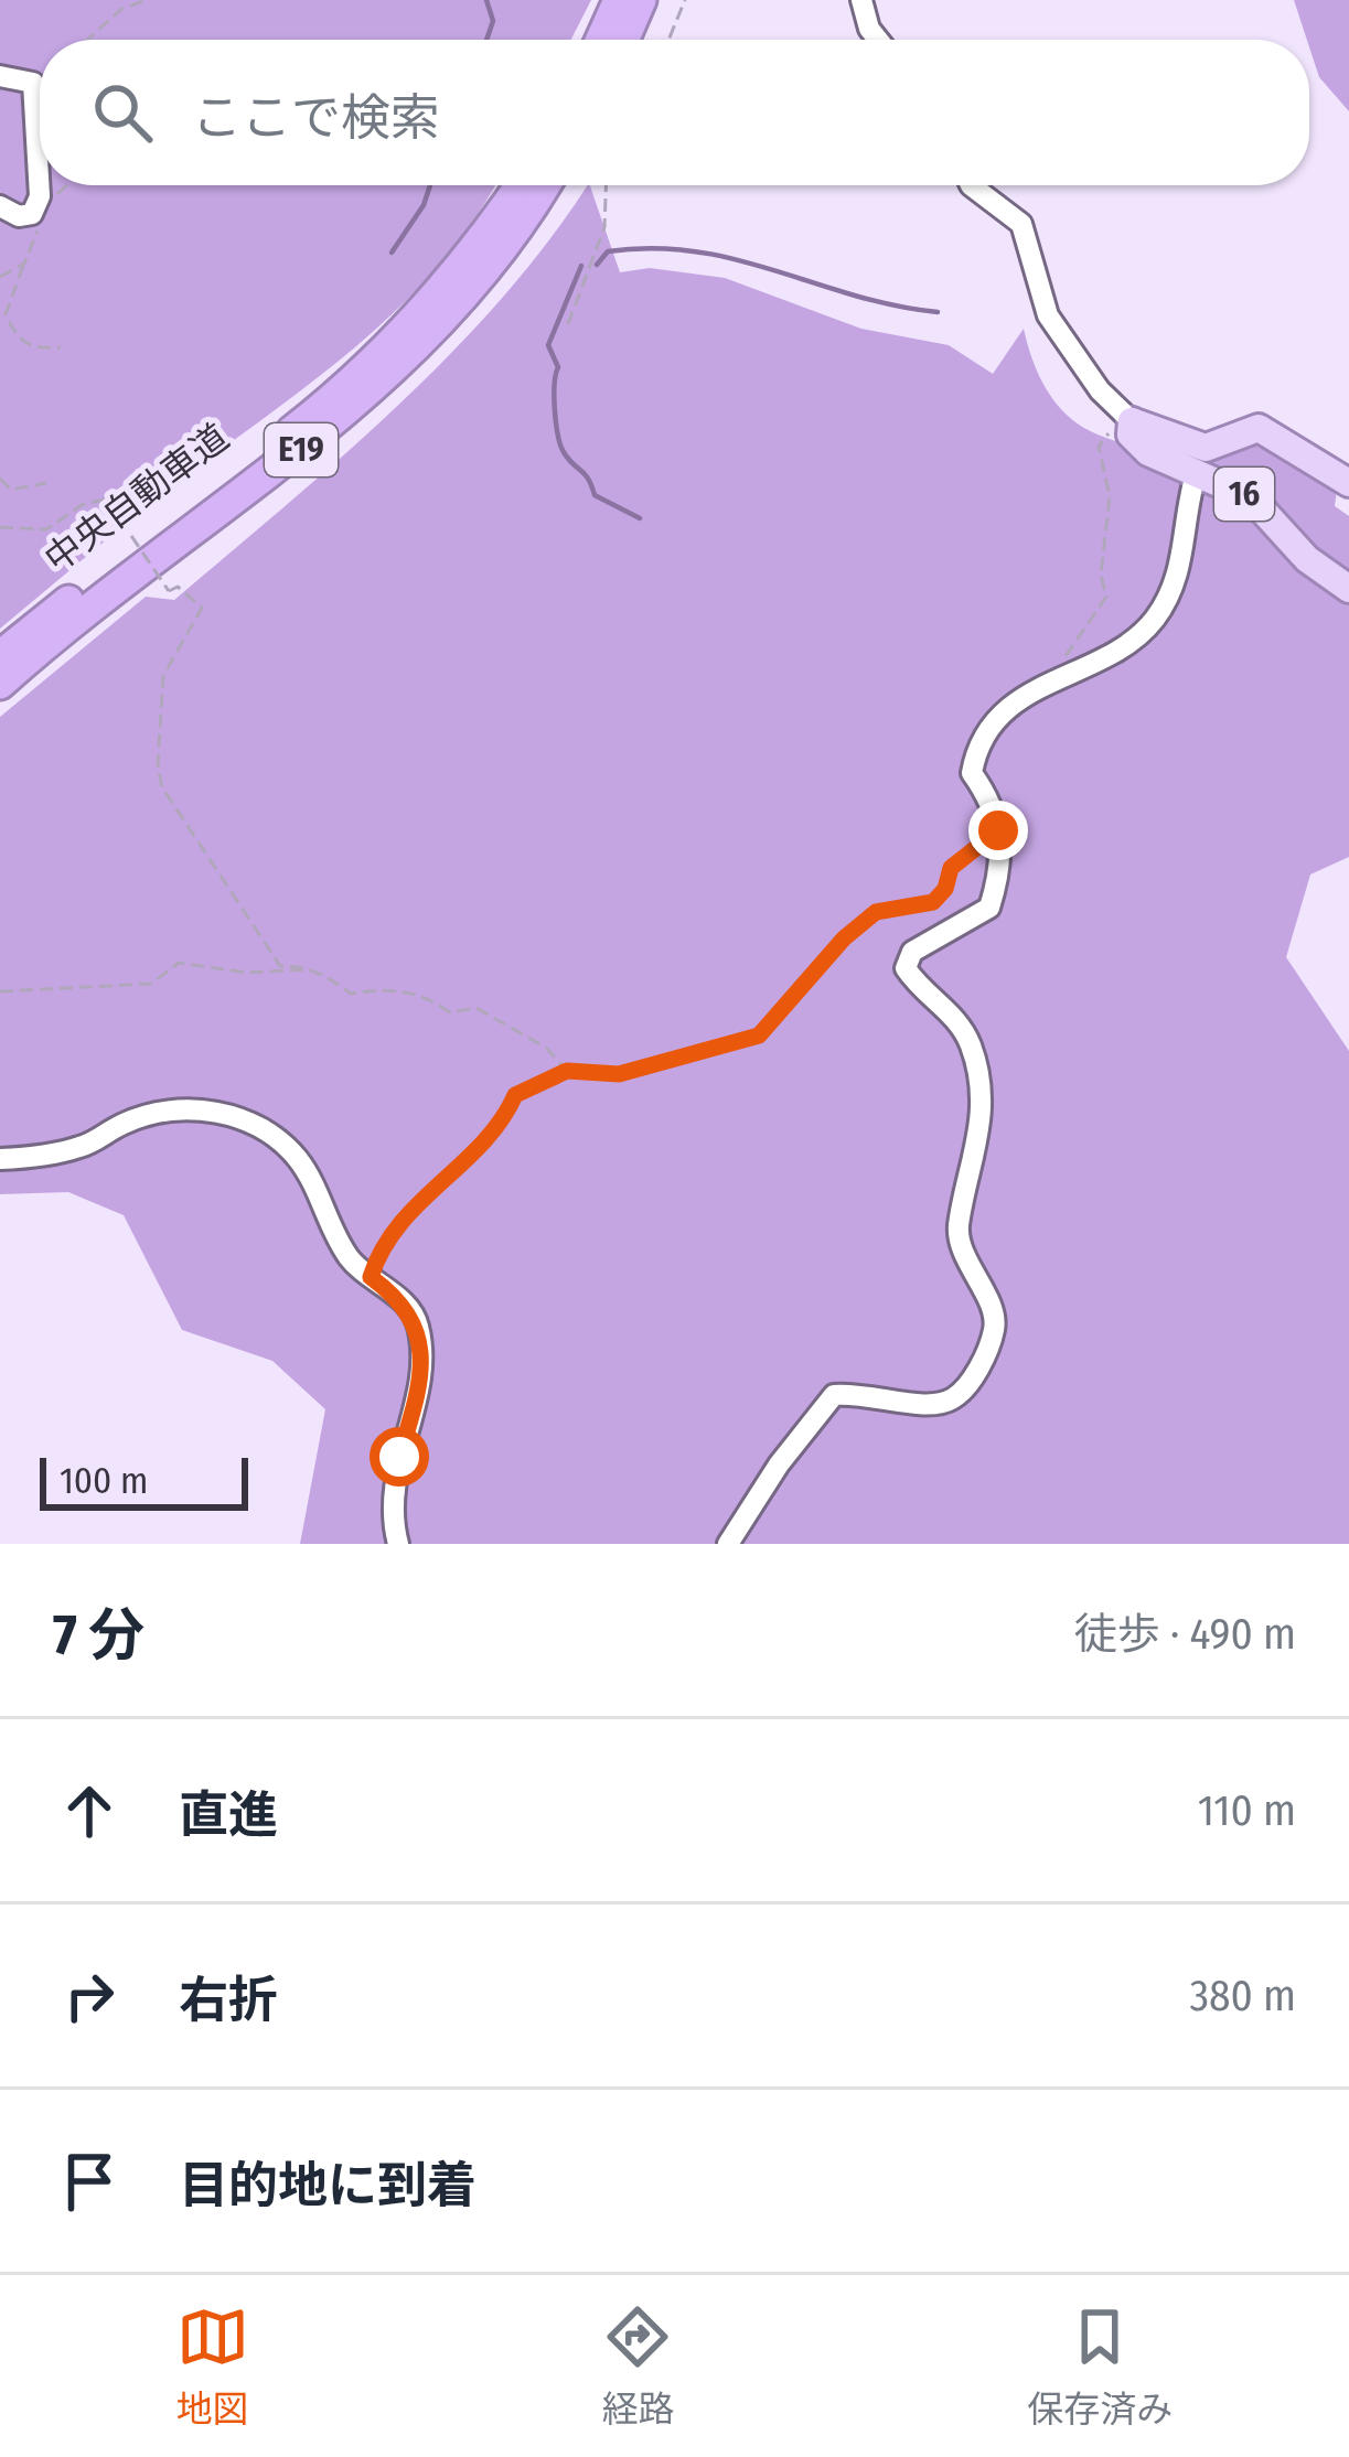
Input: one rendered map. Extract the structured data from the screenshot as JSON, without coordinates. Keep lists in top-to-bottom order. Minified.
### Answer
{"streets":{"highway":["E19","中央自動車道"],"main road":["16"]},"scale_bar":"100 m","page":{"search":"ここで検索","scale":"100 m","heading":["7 分","徒歩 · 490 m"],"list":[["直進","110 m"],["右折","380 m"],"目的地に到着"],"nav":["地図","経路","保存済み"]}}
